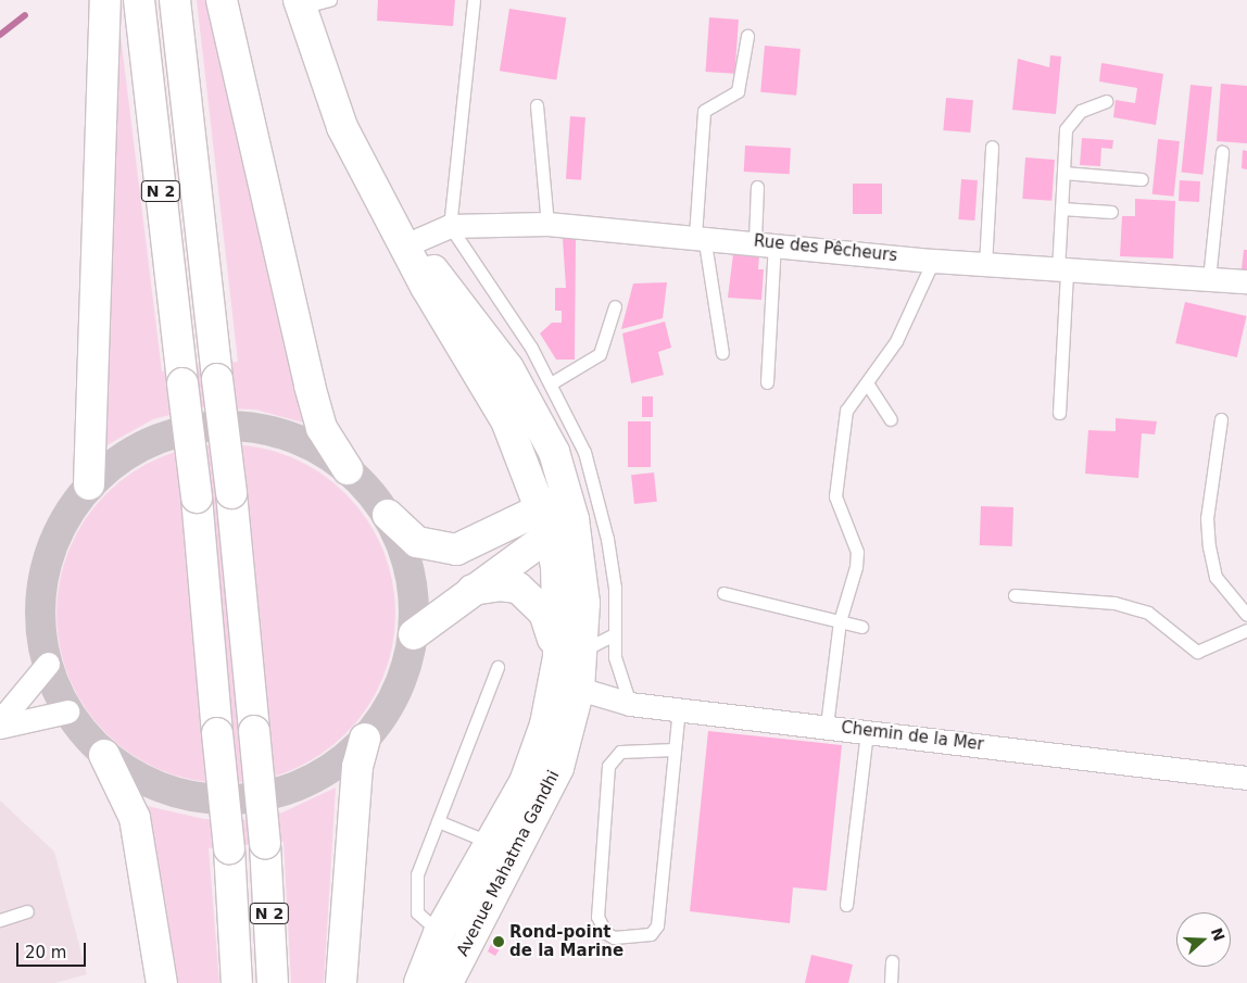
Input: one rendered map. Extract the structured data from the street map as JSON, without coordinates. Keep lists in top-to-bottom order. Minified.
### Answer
{"streets":{"main road":["N 2","Avenue Mahatma Gandhi"],"street":["Rue des Pêcheurs","Chemin de la Mer"]},"crossings":[["Rue des Pêcheurs","Avenue Mahatma Gandhi"],["Chemin de la Mer","Avenue Mahatma Gandhi"]],"places":["Rond-point de la Marine"],"scale_bar":"20 m","north":"right"}
